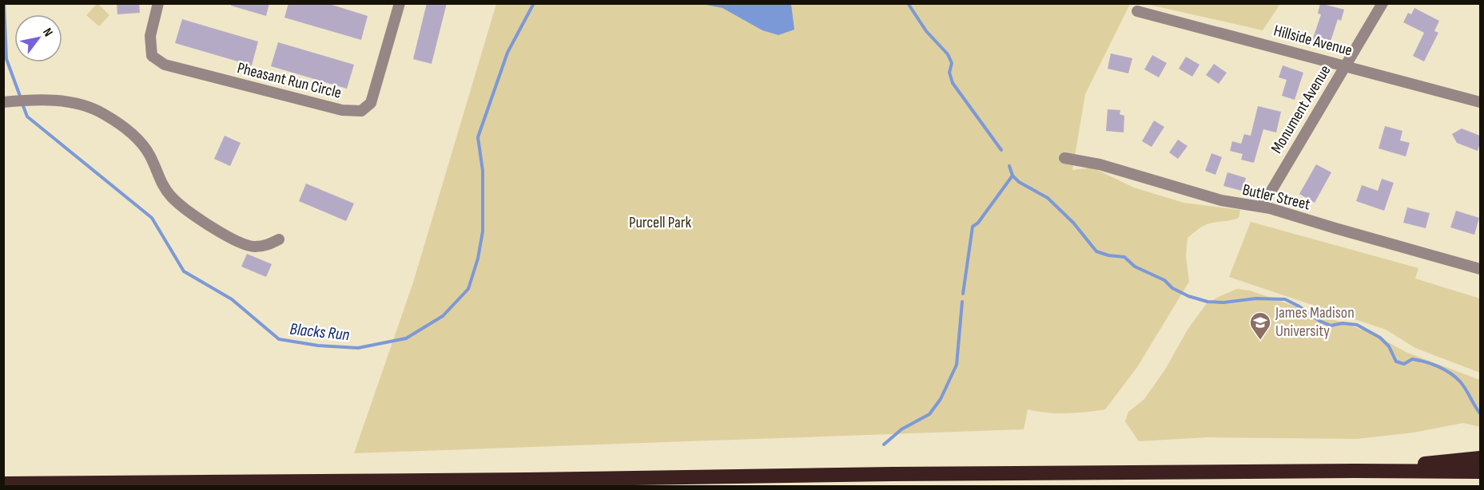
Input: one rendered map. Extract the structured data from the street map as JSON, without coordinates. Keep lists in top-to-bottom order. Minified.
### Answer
{"streets":{"street":["Hillside Avenue","Pheasant Run Circle","Monument Avenue","Butler Street"]},"crossings":[["Hillside Avenue","Monument Avenue"],["Monument Avenue","Butler Street"]],"water":["Blacks Run"],"parks":["Purcell Park"],"places":{"school or university":["James Madison University"]},"north":"top right"}
